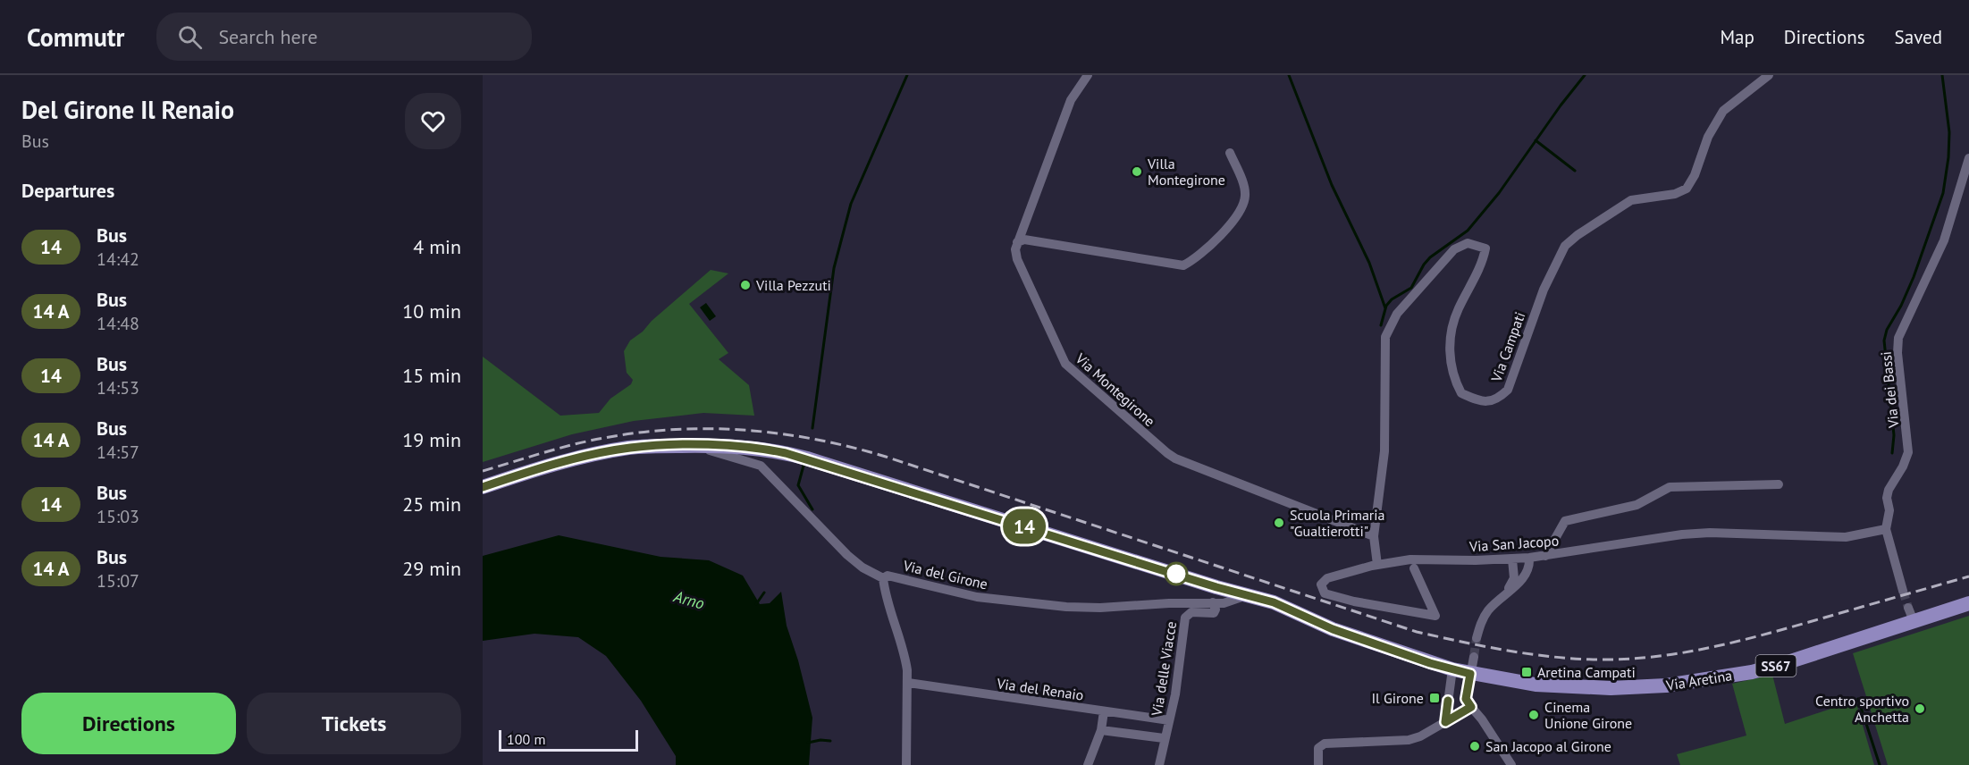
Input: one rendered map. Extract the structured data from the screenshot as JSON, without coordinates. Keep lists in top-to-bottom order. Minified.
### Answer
{"streets":{"main road":["SS67","Via Aretina"],"street":["Via Campati","Via Montegirone","Via dei Bassi","Via San Jacopo","Via del Girone","Via delle Viacce","Via del Renaio"]},"crossings":[["Via Campati","Via Montegirone"],["Via Campati","Via San Jacopo"],["Via dei Bassi","Via San Jacopo"],["Via del Girone","SS67"],["Via del Girone","Via delle Viacce"],["SS67","Via Aretina"],["Via delle Viacce","Via del Renaio"]],"water":["Arno"],"places":{"other":["Villa Montegirone","Villa Pezzuti","Scuola Primaria \"Gualtierotti\"","Centro sportivo Anchetta","Cinema Unione Girone","San Jacopo al Girone"],"transit":["Aretina Campati","Il Girone"]},"lines":["bus line 14"],"scale_bar":"100 m","page":{"header":"Commutr","search":"Search here","nav":["Map","Directions","Saved"],"heading":[["Del Girone Il Renaio","Bus"],"Departures"],"on_map":"14","list":[{"mark":"14","name":"Bus","note":"14:42","value":"4 min"},{"mark":"14 A","name":"Bus","note":"14:48","value":"10 min"},{"mark":"14","name":"Bus","note":"14:53","value":"15 min"},{"mark":"14 A","name":"Bus","note":"14:57","value":"19 min"},{"mark":"14","name":"Bus","note":"15:03","value":"25 min"},{"mark":"14 A","name":"Bus","note":"15:07","value":"29 min"}],"buttons":["Directions","Tickets"],"scale":"100 m"}}
